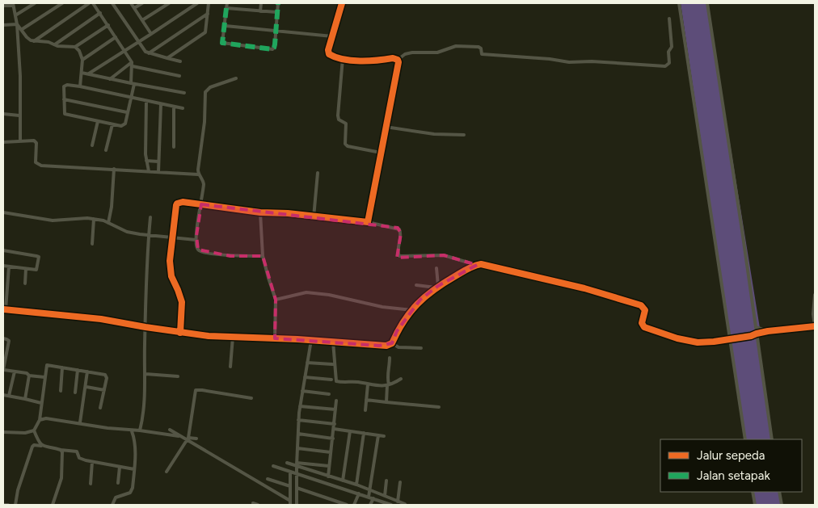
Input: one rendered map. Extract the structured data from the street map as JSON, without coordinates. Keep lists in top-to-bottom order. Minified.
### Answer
{"legend":["Jalur sepeda","Jalan setapak"]}
